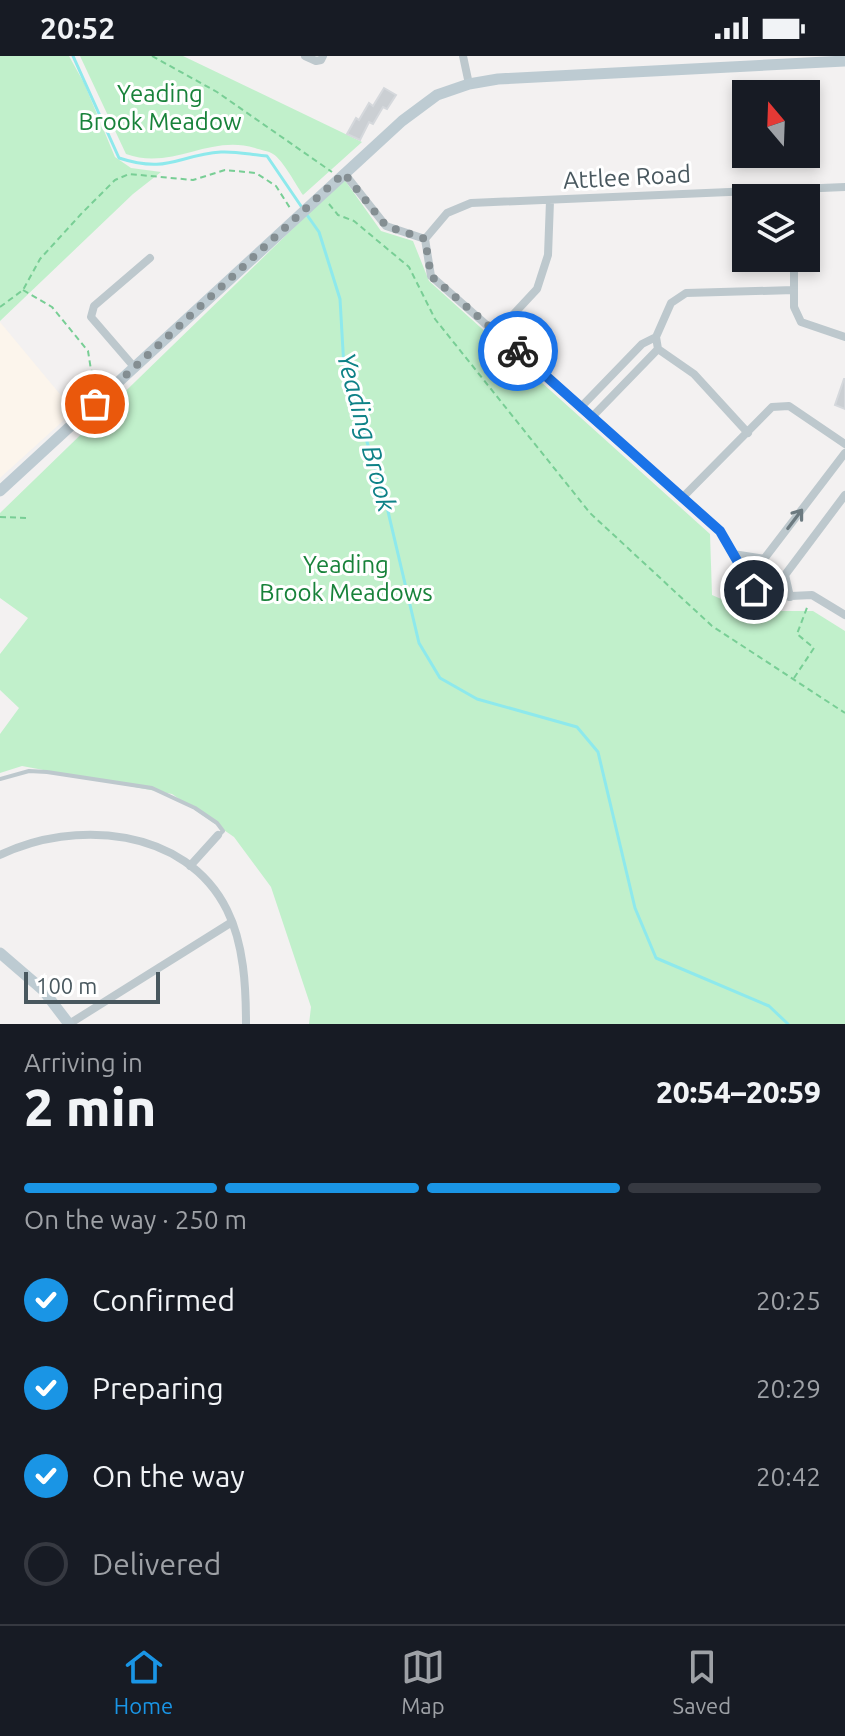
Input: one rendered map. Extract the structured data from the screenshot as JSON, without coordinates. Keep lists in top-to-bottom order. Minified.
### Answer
{"streets":{"street":["Attlee Road"]},"water":["Yeading Brook"],"parks":["Yeading Brook Meadow","Yeading Brook Meadows"],"scale_bar":"100 m","north":"top","page":{"status":"20:52","scale":"100 m","heading":["2 min","Arriving in","20:54–20:59"],"bar":"On the way · 250 m","list":[["Confirmed","20:25"],["Preparing","20:29"],["On the way","20:42"],"Delivered"],"tabs":["Home","Map","Saved"]}}
